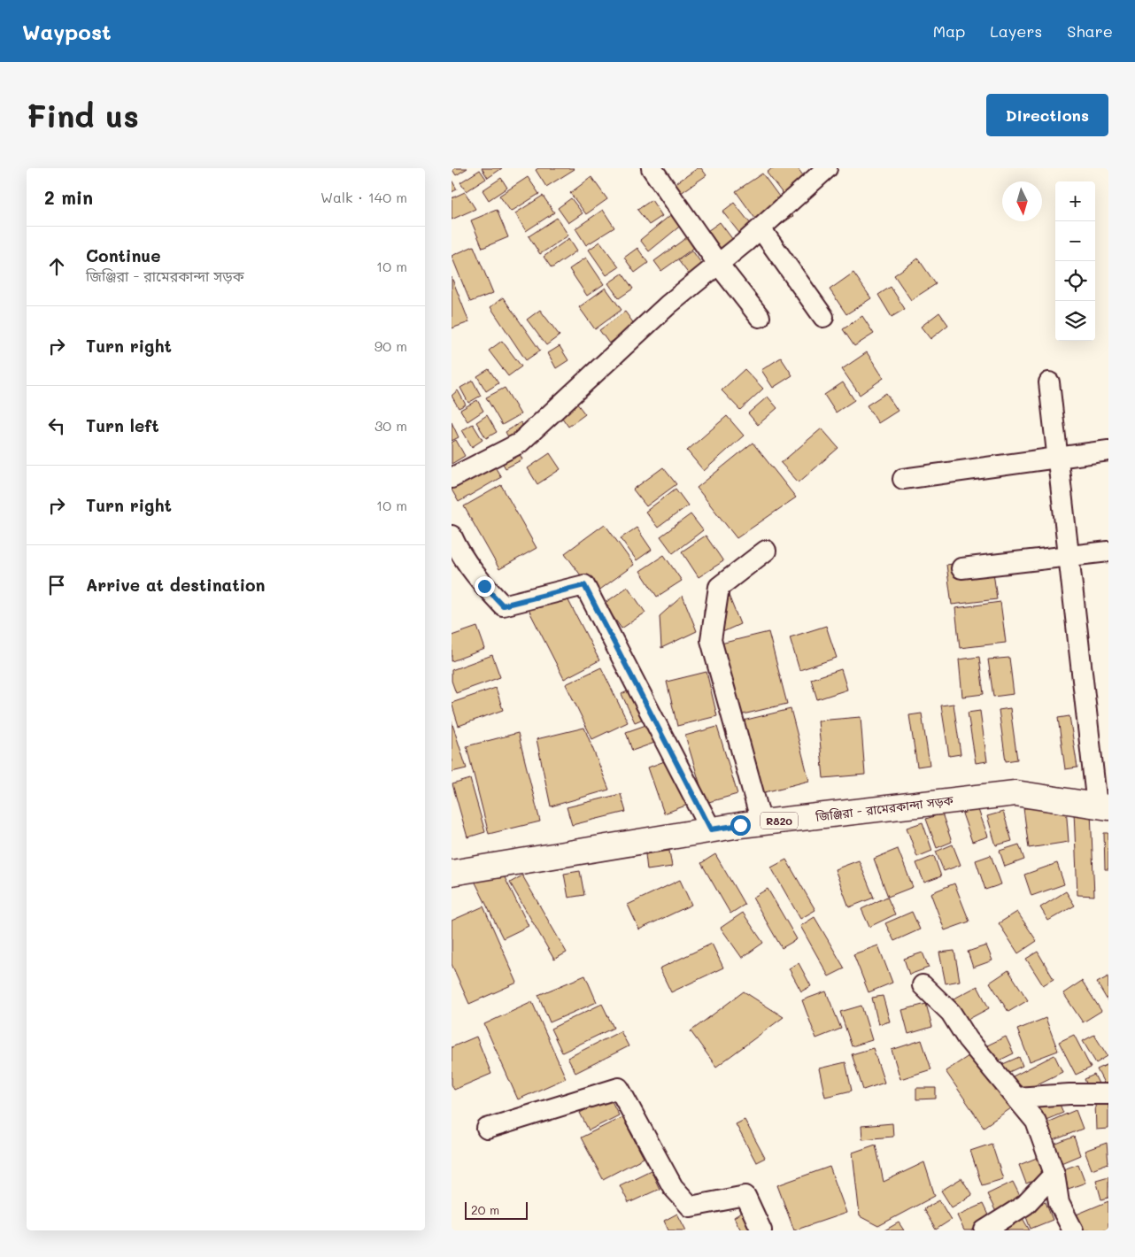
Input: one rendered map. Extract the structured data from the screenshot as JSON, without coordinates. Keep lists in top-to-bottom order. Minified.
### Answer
{"streets":{"main road":["জিঞ্জিরা - রামেরকান্দা সড়ক","R820"]},"scale_bar":"20 m","north":"bottom","page":{"header":"Waypost","nav":["Map","Layers","Share"],"buttons":"Directions","title":"Find us","heading":["2 min","Walk · 140 m"],"map_buttons":["+","−"],"list":[["Continue","জিঞ্জিরা - রামেরকান্দা সড়ক","10 m"],["Turn right","90 m"],["Turn left","30 m"],["Turn right","10 m"],"Arrive at destination"],"scale":"20 m"}}
